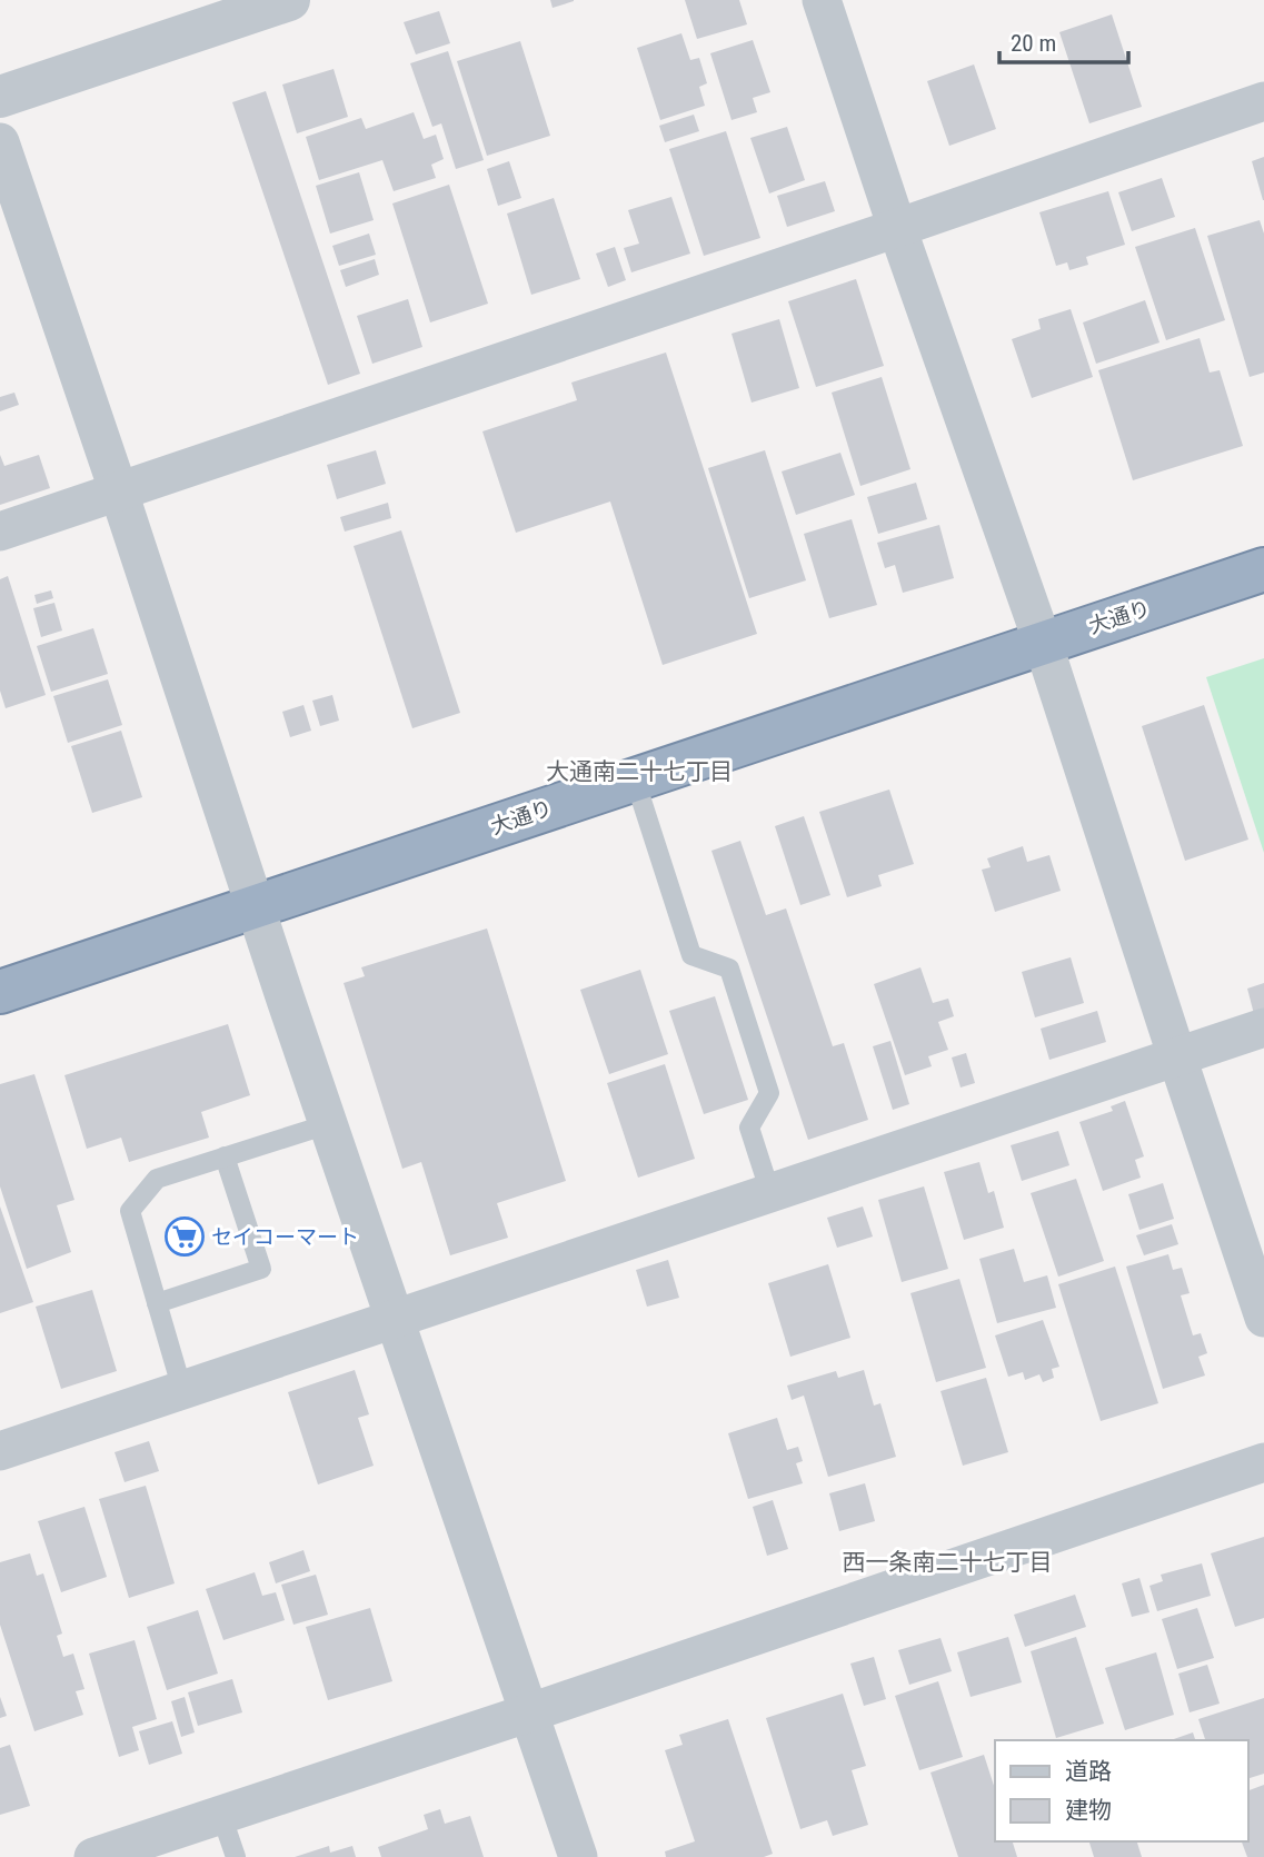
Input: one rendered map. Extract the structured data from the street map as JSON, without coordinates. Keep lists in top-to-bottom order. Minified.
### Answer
{"streets":{"highway":["大通り"]},"districts":["大通南二十七丁目","西一条南二十七丁目"],"places":{"supermarket":["セイコーマート"]},"legend":["道路","建物"],"scale_bar":"20 m"}
